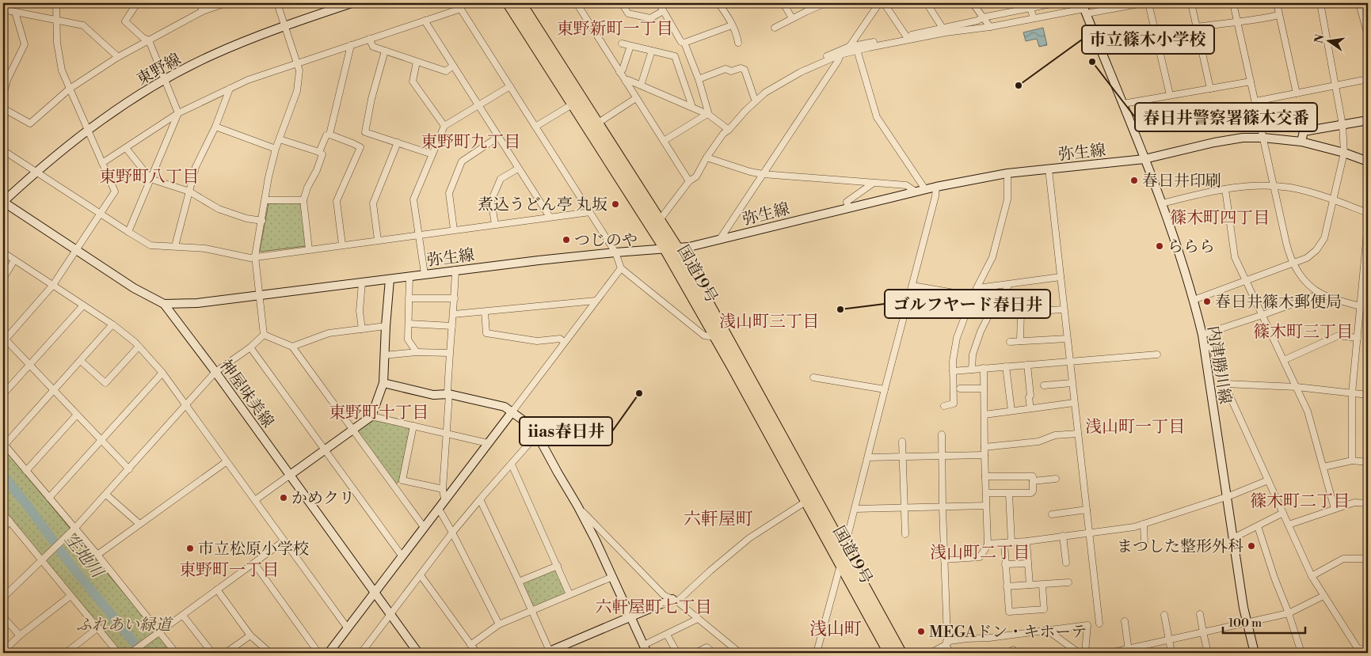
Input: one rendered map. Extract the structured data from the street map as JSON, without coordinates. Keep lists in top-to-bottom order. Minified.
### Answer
{"streets":{"highway":["国道19号"],"street":["東野線","弥生線","内津勝川線","神屋味美線"]},"crossings":[["東野線","神屋味美線"],["弥生線","国道19号"],["弥生線","内津勝川線"],["弥生線","神屋味美線"]],"districts":["東野新町一丁目","東野町九丁目","東野町八丁目","篠木町四丁目","浅山町三丁目","篠木町三丁目","東野町十丁目","浅山町一丁目","篠木町二丁目","六軒屋町","浅山町二丁目","東野町一丁目","六軒屋町七丁目","浅山町"],"water":["生地川"],"parks":["ふれあい緑道"],"places":["春日井警察署篠木交番","市立篠木小学校","春日井印刷","煮込うどん亭 丸坂","つじのや","ららら","春日井篠木郵便局","ゴルフヤード春日井","iias春日井","かめクリ","まつした整形外科","市立松原小学校","MEGAドン・キホーテ"],"scale_bar":"100 m","north":"left"}
